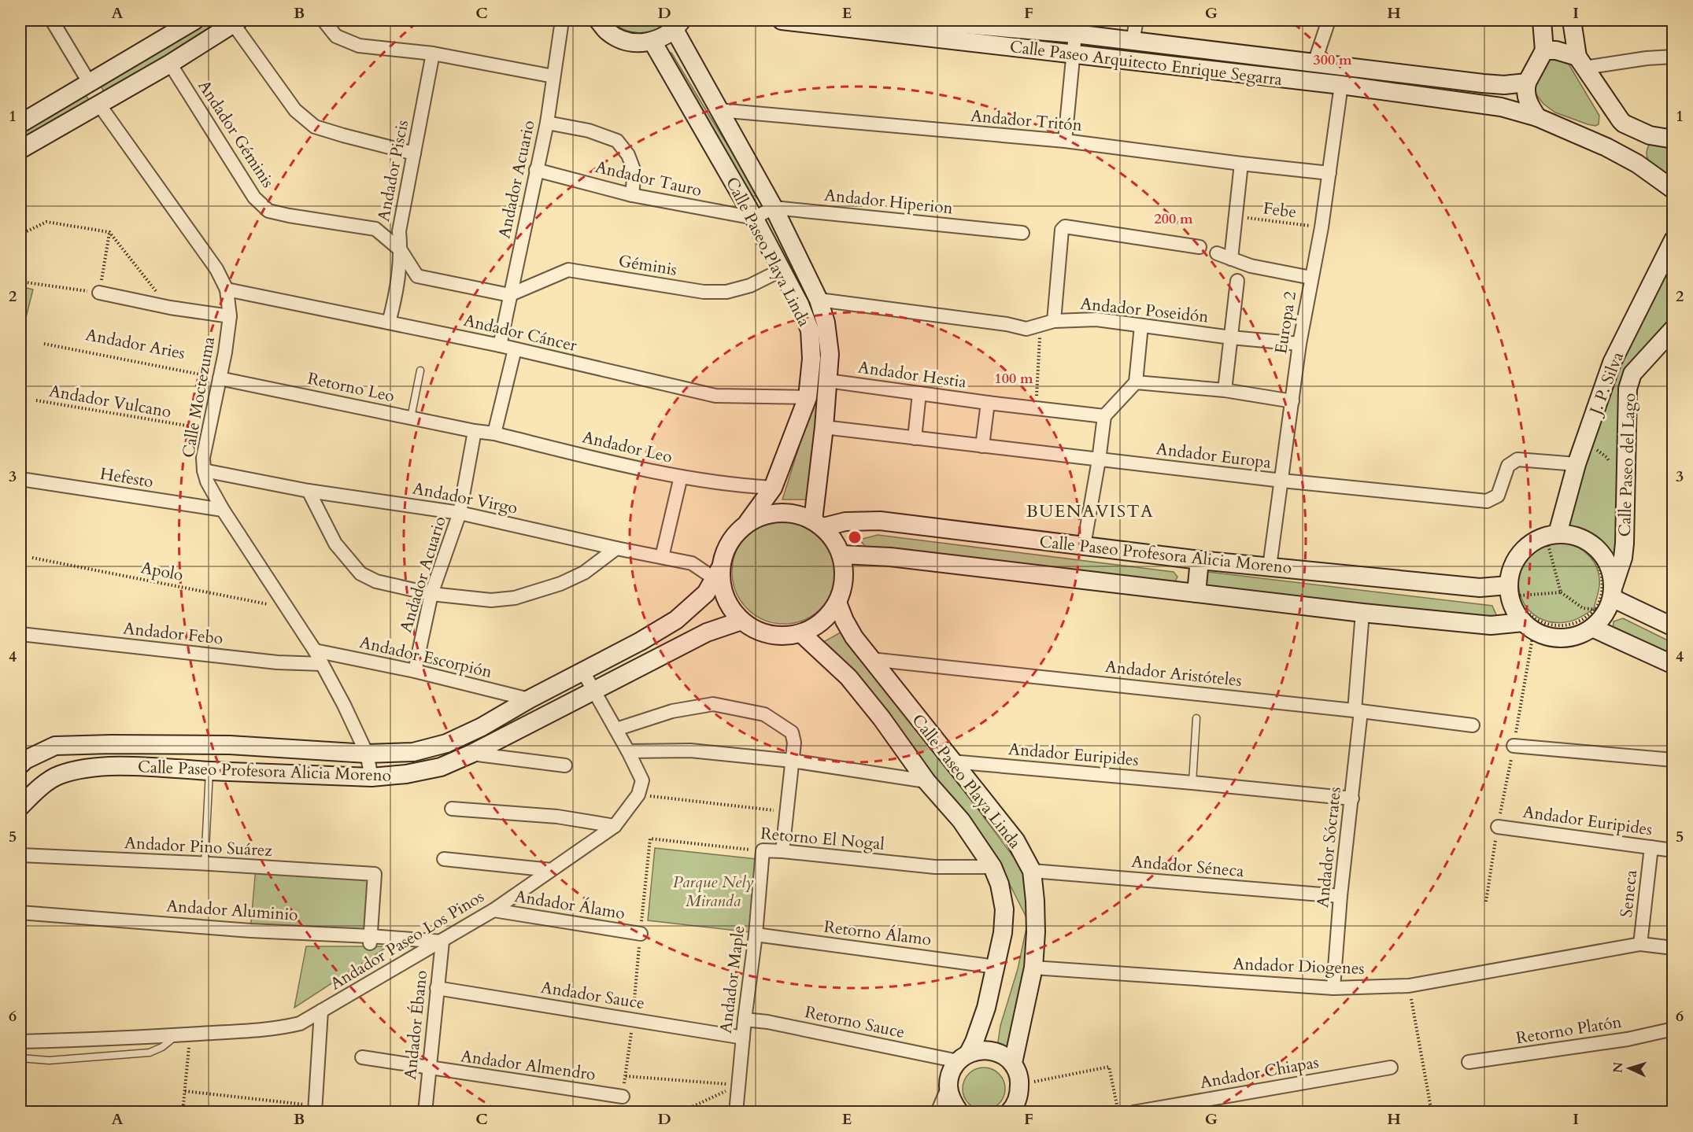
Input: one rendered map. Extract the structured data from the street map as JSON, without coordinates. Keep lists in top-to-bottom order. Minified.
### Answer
{"streets":{"street":["Calle Paseo Arquitecto Enrique Segarra","Andador Tritón","Andador Géminis","Andador Piscis","Andador Tauro","Andador Acuario","Andador Hiperion","Calle Paseo Playa Linda","Géminis","Andador Poseidón","Europa 2","Andador Cáncer","Andador Hestia","J. P. Silva","Retorno Leo","Calle Moctezuma","Andador Leo","Andador Europa","Calle Paseo del Lago","Hefesto","Andador Virgo","Calle Paseo Profesora Alicia Moreno","Andador Febo","Andador Escorpión","Andador Aristóteles","Andador Euripides","Retorno El Nogal","Andador Pino Suárez","Andador Sócrates","Andador Séneca","Seneca","Andador Álamo","Andador Aluminio","Retorno Álamo","Andador Paseo Los Pinos","Andador Diogenes","Andador Maple","Andador Sauce","Retorno Sauce","Andador Ébano","Retorno Platón","Andador Almendro","Andador Chiapas"],"path":["Febe","Andador Aries","Andador Vulcano","Apolo"]},"crossings":[["Calle Paseo Arquitecto Enrique Segarra","Europa 2"],["Andador Tritón","Calle Paseo Playa Linda"],["Andador Tritón","Europa 2"],["Andador Géminis","Andador Piscis"],["Andador Géminis","Andador Acuario"],["Andador Géminis","Géminis"],["Andador Piscis","Andador Cáncer"],["Andador Tauro","Andador Acuario"],["Andador Tauro","Calle Paseo Playa Linda"],["Andador Acuario","Géminis"],["Andador Acuario","Andador Cáncer"],["Andador Acuario","Retorno Leo"],["Andador Acuario","Andador Leo"],["Andador Acuario","Andador Virgo"],["Andador Acuario","Andador Escorpión"],["Andador Hiperion","Calle Paseo Playa Linda"],["Febe","Europa 2"],["Calle Paseo Playa Linda","Géminis"],["Calle Paseo Playa Linda","Andador Poseidón"],["Calle Paseo Playa Linda","Andador Cáncer"],["Calle Paseo Playa Linda","Andador Hestia"],["Calle Paseo Playa Linda","Andador Leo"],["Calle Paseo Playa Linda","Andador Europa"],["Calle Paseo Playa Linda","Andador Virgo"],["Calle Paseo Playa Linda","Calle Paseo Profesora Alicia Moreno"],["Calle Paseo Playa Linda","Andador Aristóteles"],["Calle Paseo Playa Linda","Andador Euripides"],["Calle Paseo Playa Linda","Retorno El Nogal"],["Calle Paseo Playa Linda","Andador Séneca"],["Calle Paseo Playa Linda","Retorno Álamo"],["Calle Paseo Playa Linda","Andador Diogenes"],["Calle Paseo Playa Linda","Retorno Sauce"],["Andador Poseidón","Europa 2"],["Europa 2","Andador Europa"],["Europa 2","Calle Paseo Profesora Alicia Moreno"],["Andador Cáncer","Calle Moctezuma"],["Andador Aries","Retorno Leo"],["Andador Aries","Calle Moctezuma"],["J. P. Silva","Andador Europa"],["Retorno Leo","Calle Moctezuma"],["Retorno Leo","Andador Leo"],["Calle Moctezuma","Andador Vulcano"],["Calle Moctezuma","Hefesto"],["Calle Moctezuma","Andador Virgo"],["Calle Moctezuma","Calle Paseo Profesora Alicia Moreno"],["Calle Moctezuma","Apolo"],["Calle Moctezuma","Andador Febo"],["Calle Moctezuma","Andador Escorpión"],["Andador Virgo","Calle Paseo Profesora Alicia Moreno"],["Calle Paseo Profesora Alicia Moreno","Andador Escorpión"],["Calle Paseo Profesora Alicia Moreno","Andador Sócrates"],["Andador Aristóteles","Andador Sócrates"],["Andador Euripides","Andador Sócrates"],["Andador Euripides","Seneca"],["Retorno El Nogal","Andador Maple"],["Andador Pino Suárez","Andador Aluminio"],["Andador Sócrates","Andador Séneca"],["Andador Sócrates","Andador Diogenes"],["Seneca","Andador Diogenes"],["Andador Álamo","Andador Paseo Los Pinos"],["Andador Aluminio","Andador Paseo Los Pinos"],["Andador Aluminio","Andador Ébano"],["Retorno Álamo","Andador Maple"],["Andador Paseo Los Pinos","Andador Ébano"],["Andador Maple","Andador Sauce"],["Andador Maple","Retorno Sauce"],["Andador Sauce","Andador Ébano"],["Andador Ébano","Andador Almendro"]],"districts":["BUENAVISTA"],"parks":["Parque Nely Miranda"],"north":"left","grid":{"columns":["A","B","C","D","E","F","G","H","I"],"rows":["1","2","3","4","5","6"]},"rings":["300 m","200 m","100 m"]}
